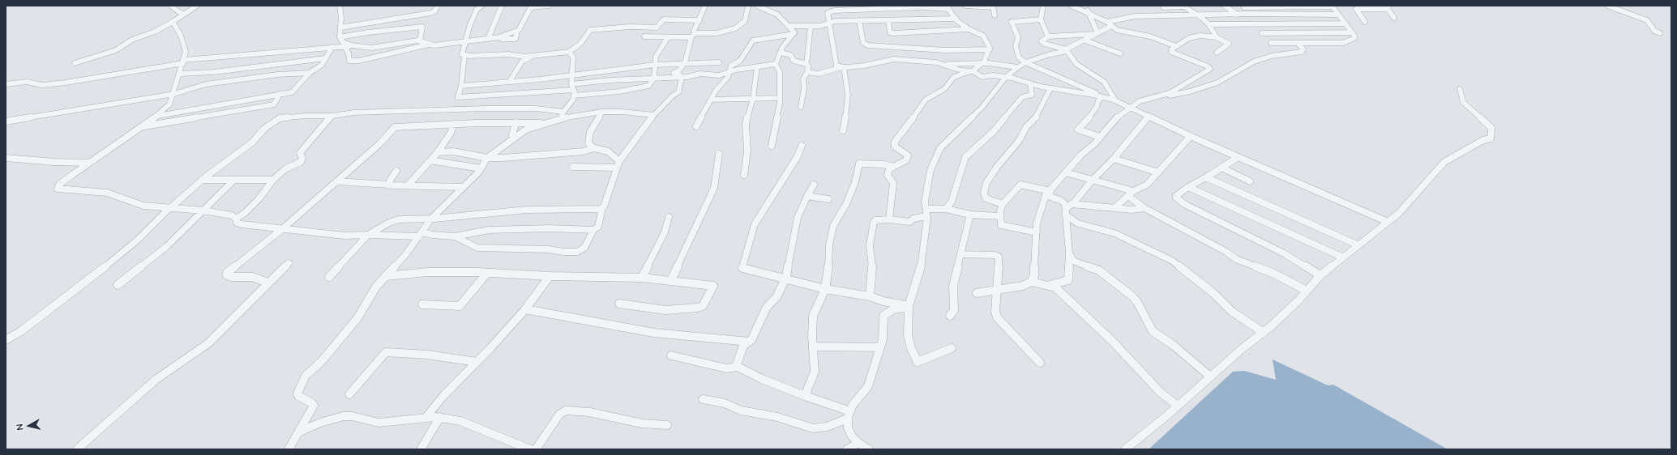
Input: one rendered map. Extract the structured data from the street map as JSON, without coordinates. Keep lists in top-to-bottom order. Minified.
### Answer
{"north":"left"}
